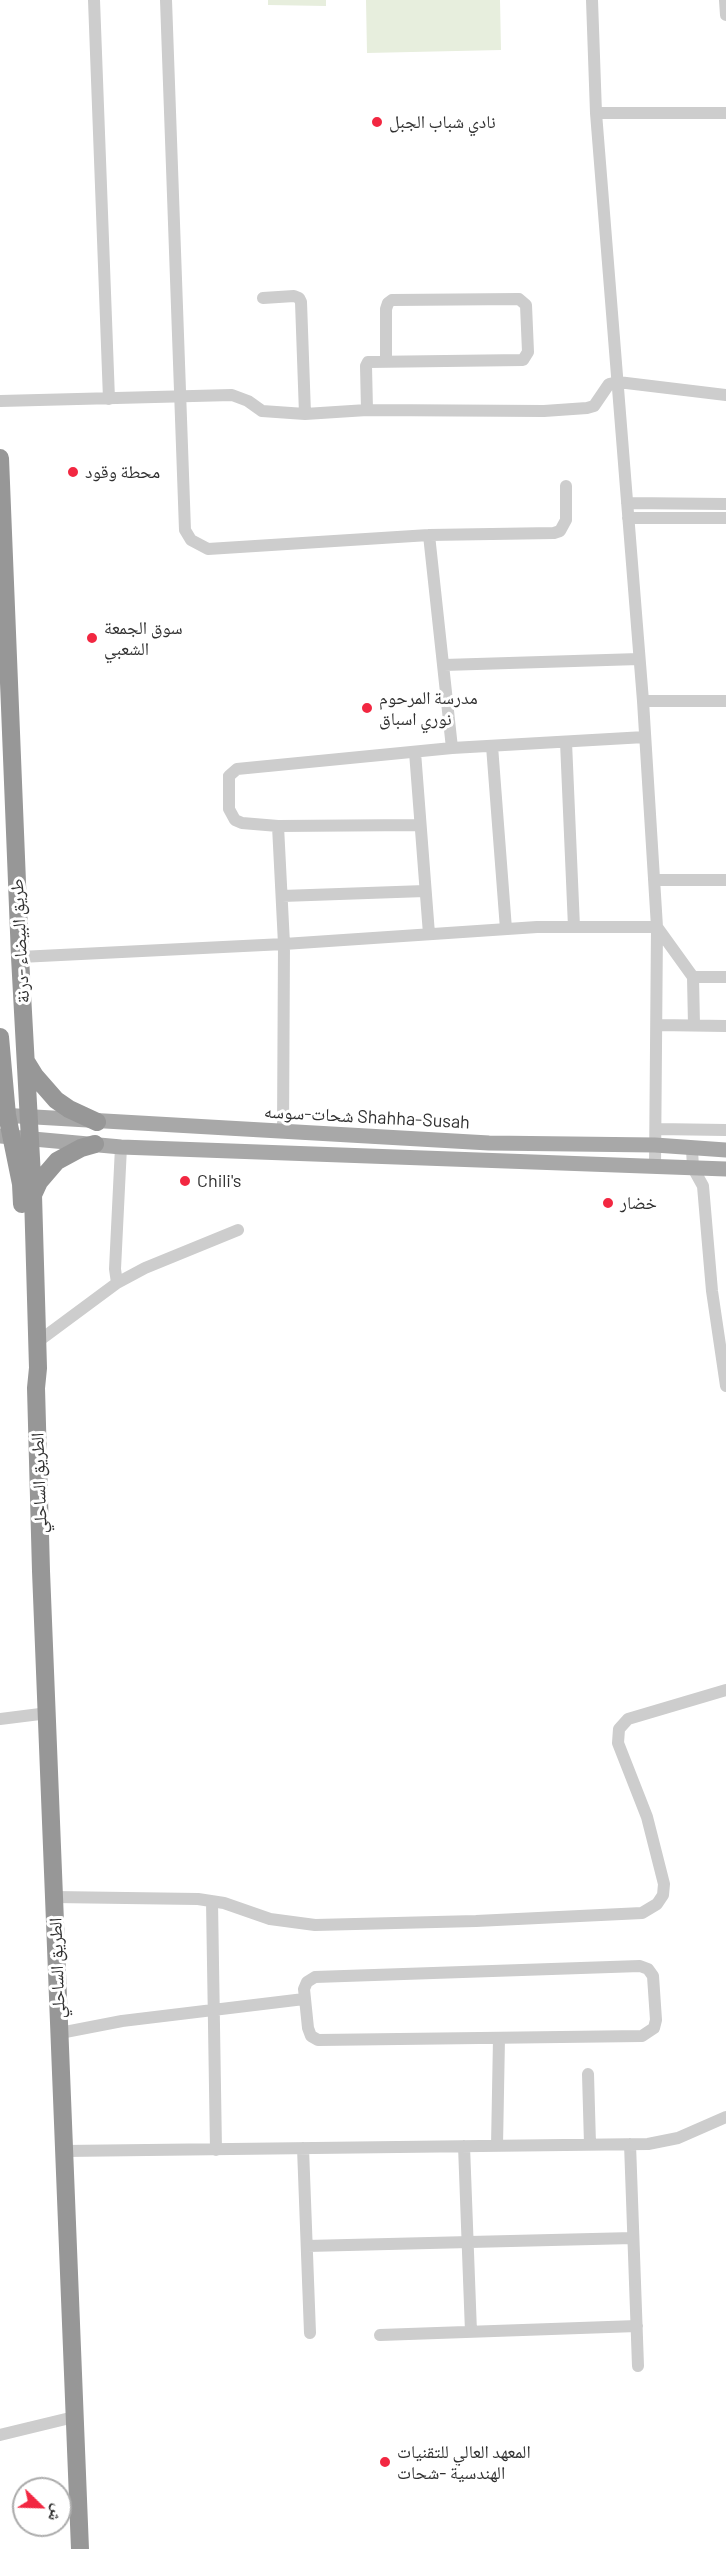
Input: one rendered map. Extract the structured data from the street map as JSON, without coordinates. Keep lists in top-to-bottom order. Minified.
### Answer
{"streets":{"highway":["طريق البيضاء -درنة","الطريق الساحلي"],"main road":["شحات-سوسه Shahha-Susah"]},"crossings":[["طريق البيضاء -درنة","شحات-سوسه Shahha-Susah"],["طريق البيضاء -درنة","الطريق الساحلي"]],"places":["نادي شباب الجبل","محطة وقود","سوق الجمعة الشعبي","مدرسة المرحوم نوري اسباق","Chili's","خضار","المعهد العالي للتقنيات الهندسية -شحات"],"north":"bottom right"}
